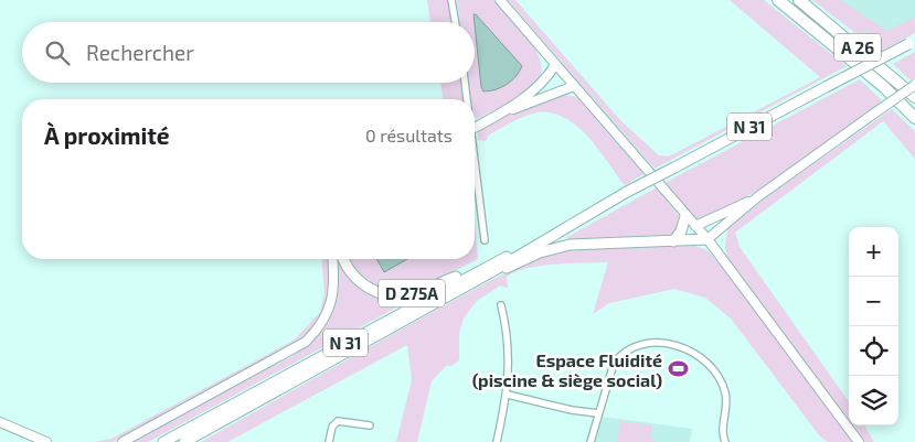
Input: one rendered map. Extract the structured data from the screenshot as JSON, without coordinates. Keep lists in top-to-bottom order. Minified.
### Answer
{"streets":{"highway":["A 26"],"main road":["N 31","D 275A"]},"crossings":[["N 31","D 275A"]],"places":{"sports":["Espace Fluidité (piscine & siège social)"]},"page":{"search":"Rechercher","heading":["À proximité","0 résultats"],"map_buttons":["+","−"]}}
